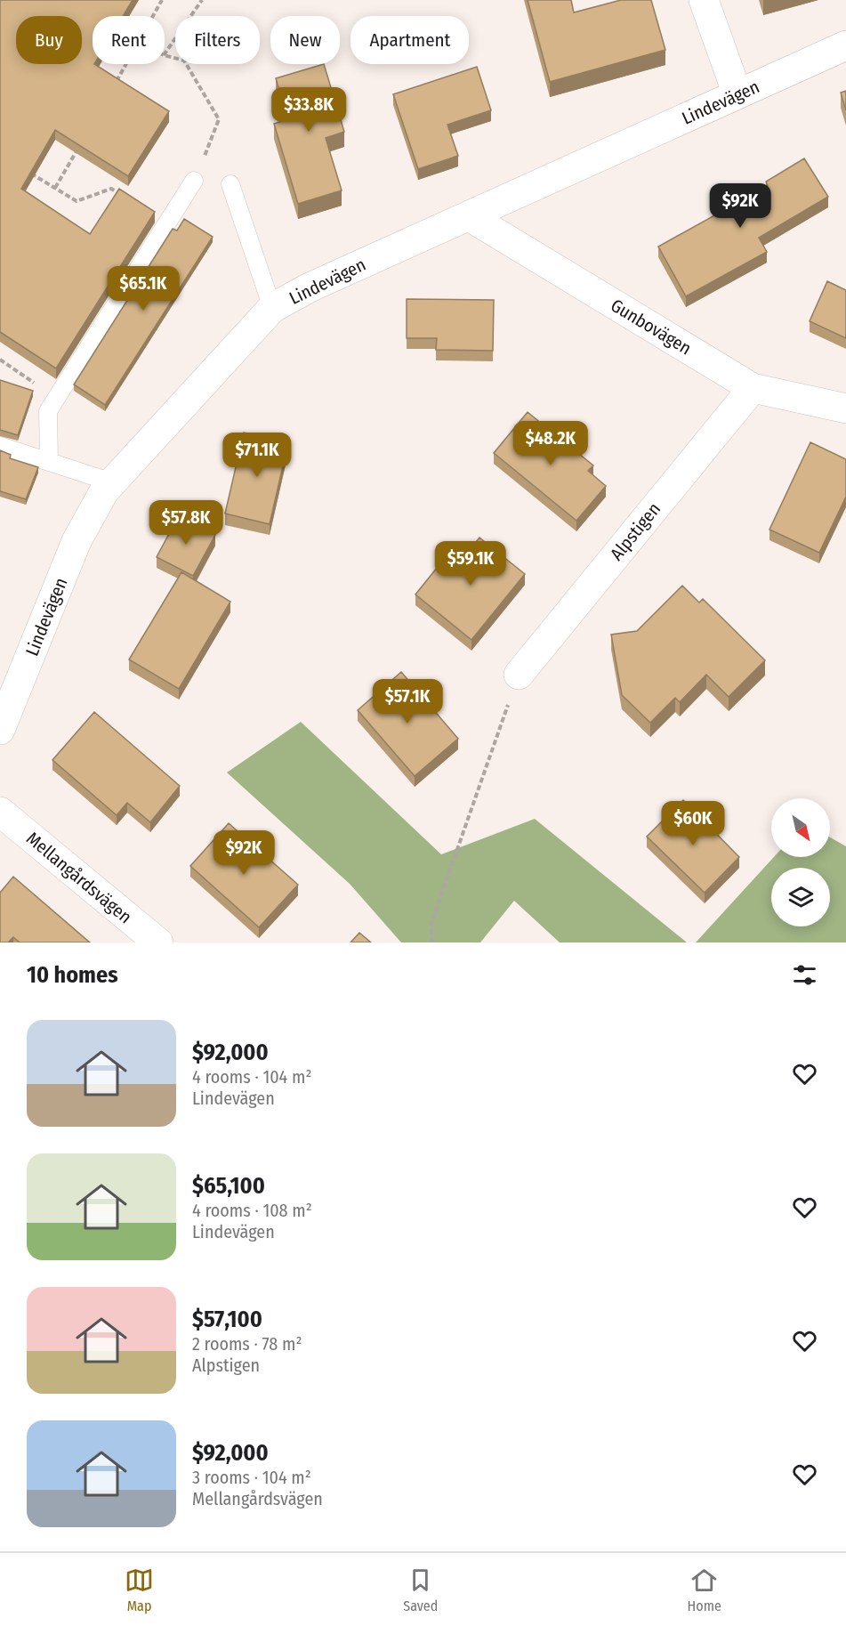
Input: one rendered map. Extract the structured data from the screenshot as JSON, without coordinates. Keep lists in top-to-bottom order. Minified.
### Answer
{"streets":{"street":["Lindevägen","Gunbovägen","Alpstigen","Mellangårdsvägen"]},"crossings":[["Lindevägen","Gunbovägen"],["Gunbovägen","Alpstigen"]],"north":"bottom right","page":{"chip":["Buy","Rent","Filters","New","Apartment"],"price":["$33.8K","$92K","$65.1K","$48.2K","$71.1K","$57.8K","$59.1K","$57.1K","$60K","$92K"],"heading":"10 homes","list":[{"name":"$92,000","note":"4 rooms · 104 m² · Lindevägen"},{"name":"$65,100","note":"4 rooms · 108 m² · Lindevägen"},{"name":"$57,100","note":"2 rooms · 78 m² · Alpstigen"},{"name":"$92,000","note":"3 rooms · 104 m² · Mellangårdsvägen"}],"tabs":["Map","Saved","Home"]}}
